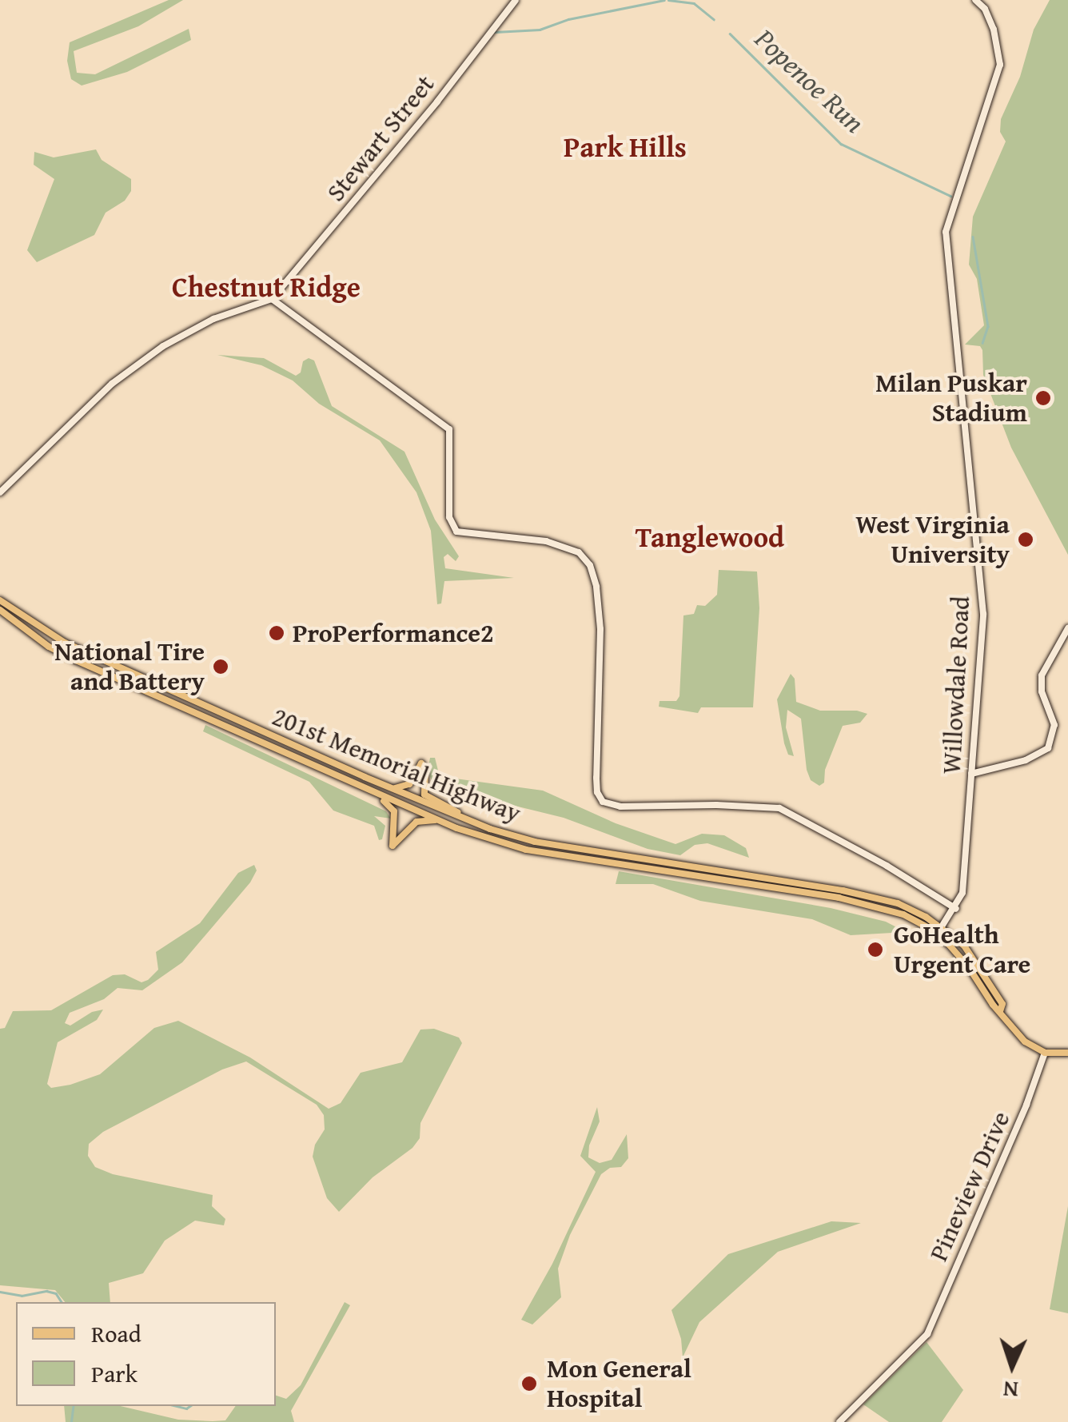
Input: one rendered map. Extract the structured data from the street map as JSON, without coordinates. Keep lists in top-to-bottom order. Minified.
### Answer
{"streets":{"main road":["201st Memorial Highway"],"street":["Stewart Street","Willowdale Road","Pineview Drive"]},"districts":["Park Hills","Chestnut Ridge","Tanglewood"],"water":["Popenoe Run"],"places":["Milan Puskar Stadium","West Virginia University","ProPerformance2","National Tire and Battery","GoHealth Urgent Care","Mon General Hospital"],"legend":["Road","Park"],"north":"bottom"}
